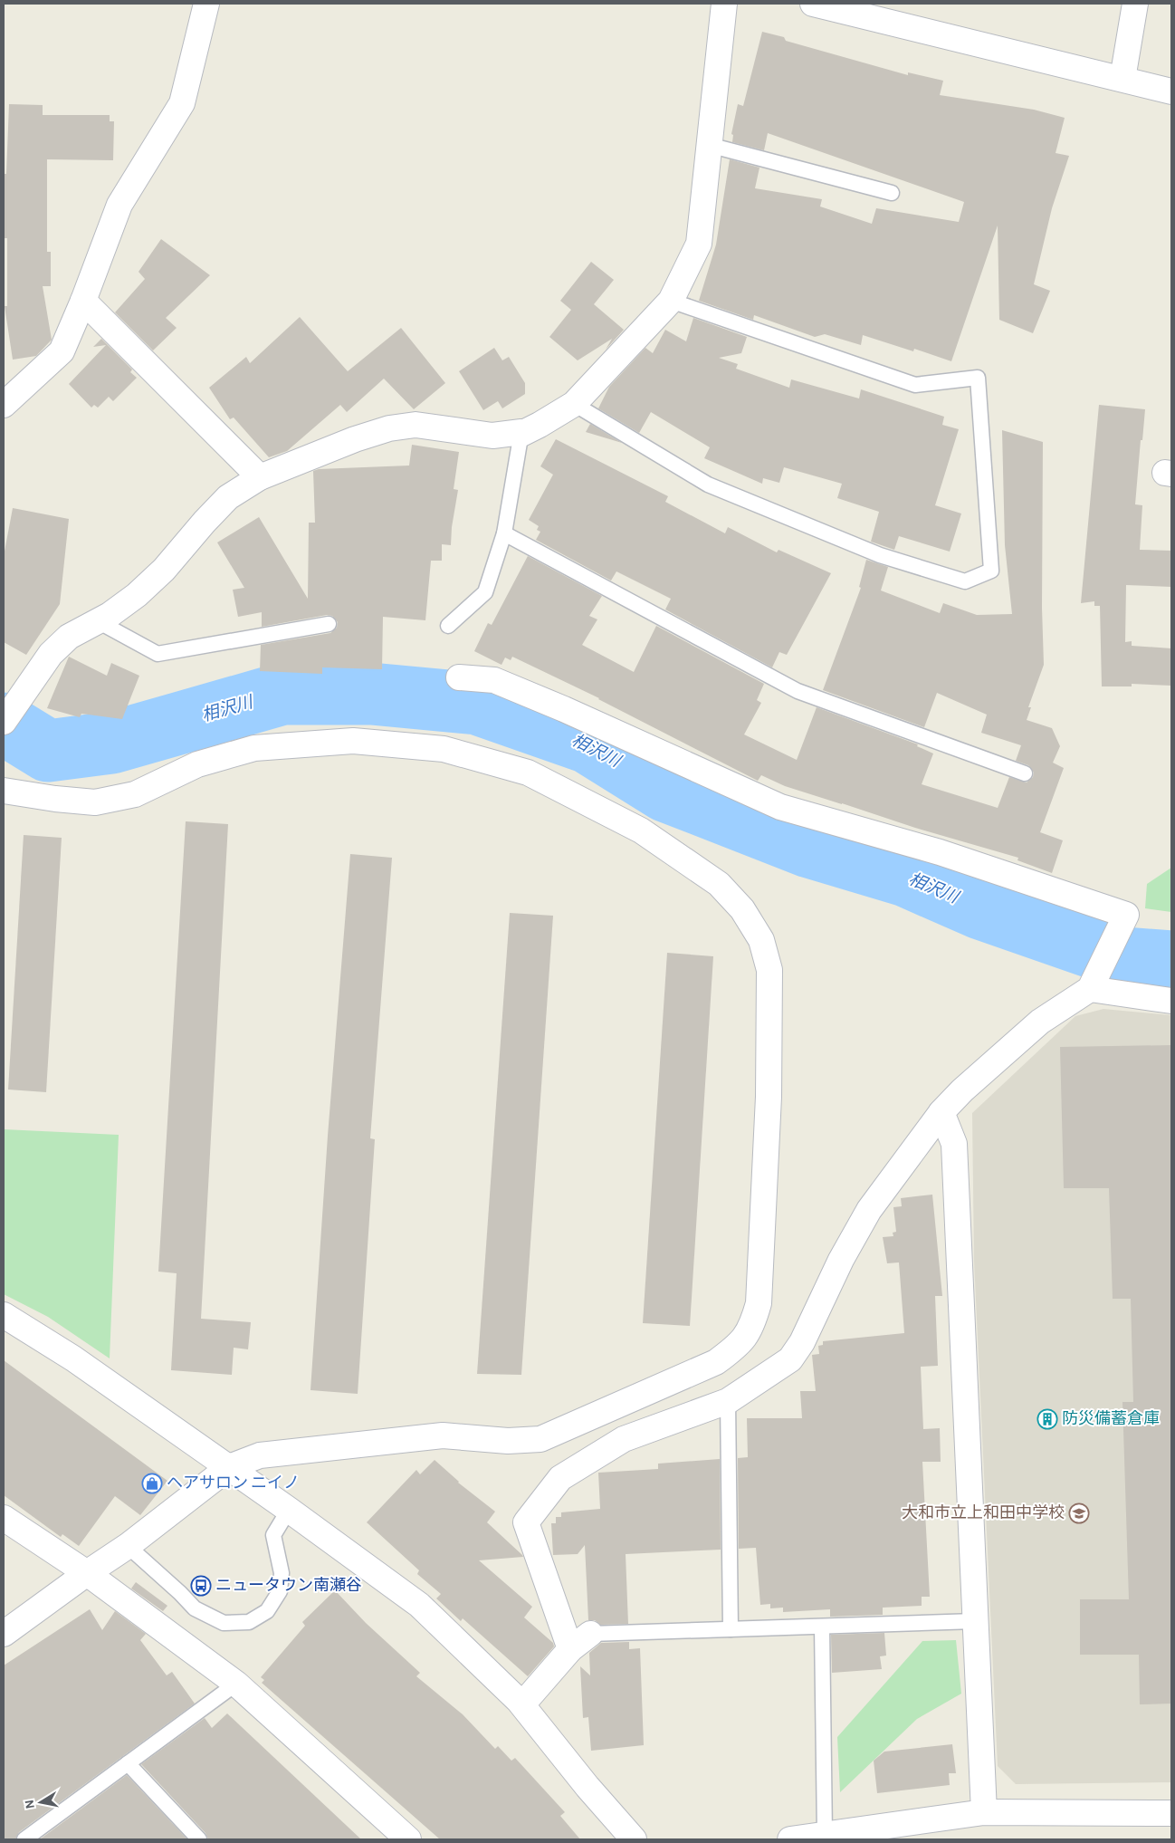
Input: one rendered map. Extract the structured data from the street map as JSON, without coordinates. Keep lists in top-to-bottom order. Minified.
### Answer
{"water":["相沢川"],"places":{"building":["防災備蓄倉庫"],"shop":["ヘアサロン ニイノ"],"school or university":["大和市立上和田中学校"],"bus stop":["ニュータウン南瀬谷"]},"north":"left"}
